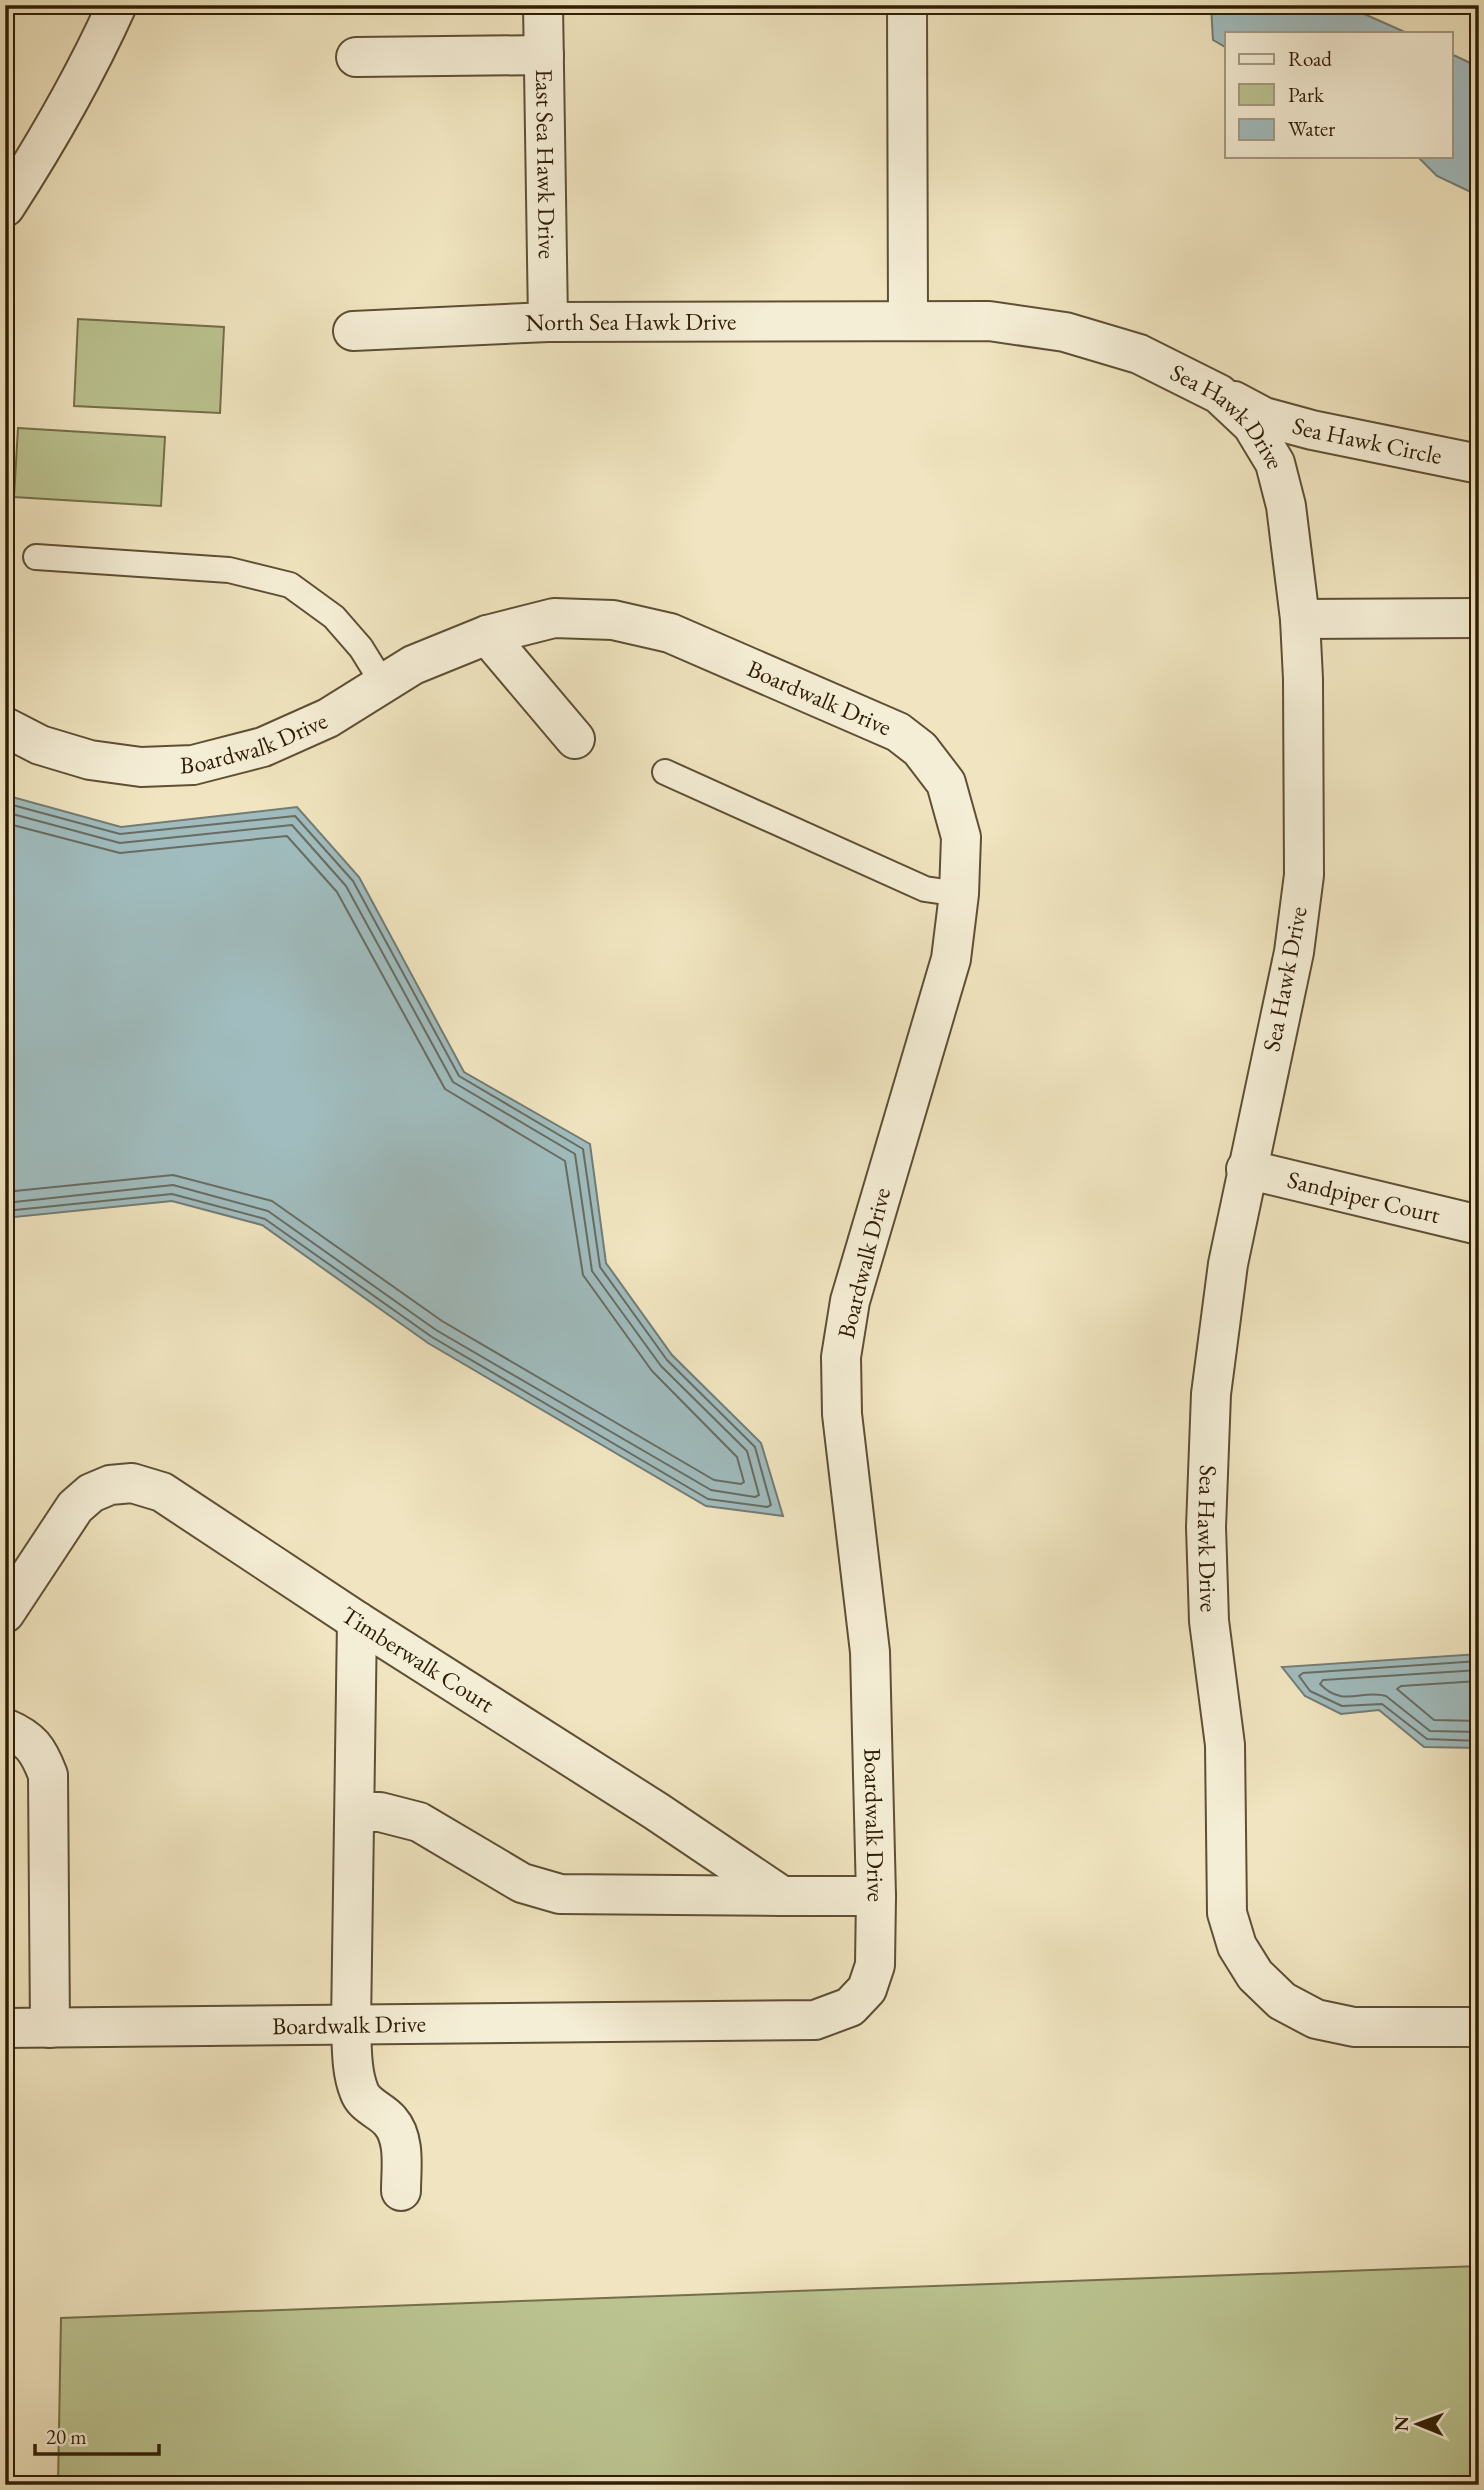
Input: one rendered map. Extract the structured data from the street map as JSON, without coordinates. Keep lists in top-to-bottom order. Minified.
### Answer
{"streets":{"street":["East Sea Hawk Drive","North Sea Hawk Drive","Sea Hawk Drive","Sea Hawk Circle","Boardwalk Drive","Sandpiper Court","Timberwalk Court"]},"crossings":[["East Sea Hawk Drive","North Sea Hawk Drive"],["North Sea Hawk Drive","Sea Hawk Drive"],["Sea Hawk Drive","Sea Hawk Circle"],["Sea Hawk Drive","Sandpiper Court"]],"legend":["Road","Park","Water"],"scale_bar":"20 m","north":"left"}
